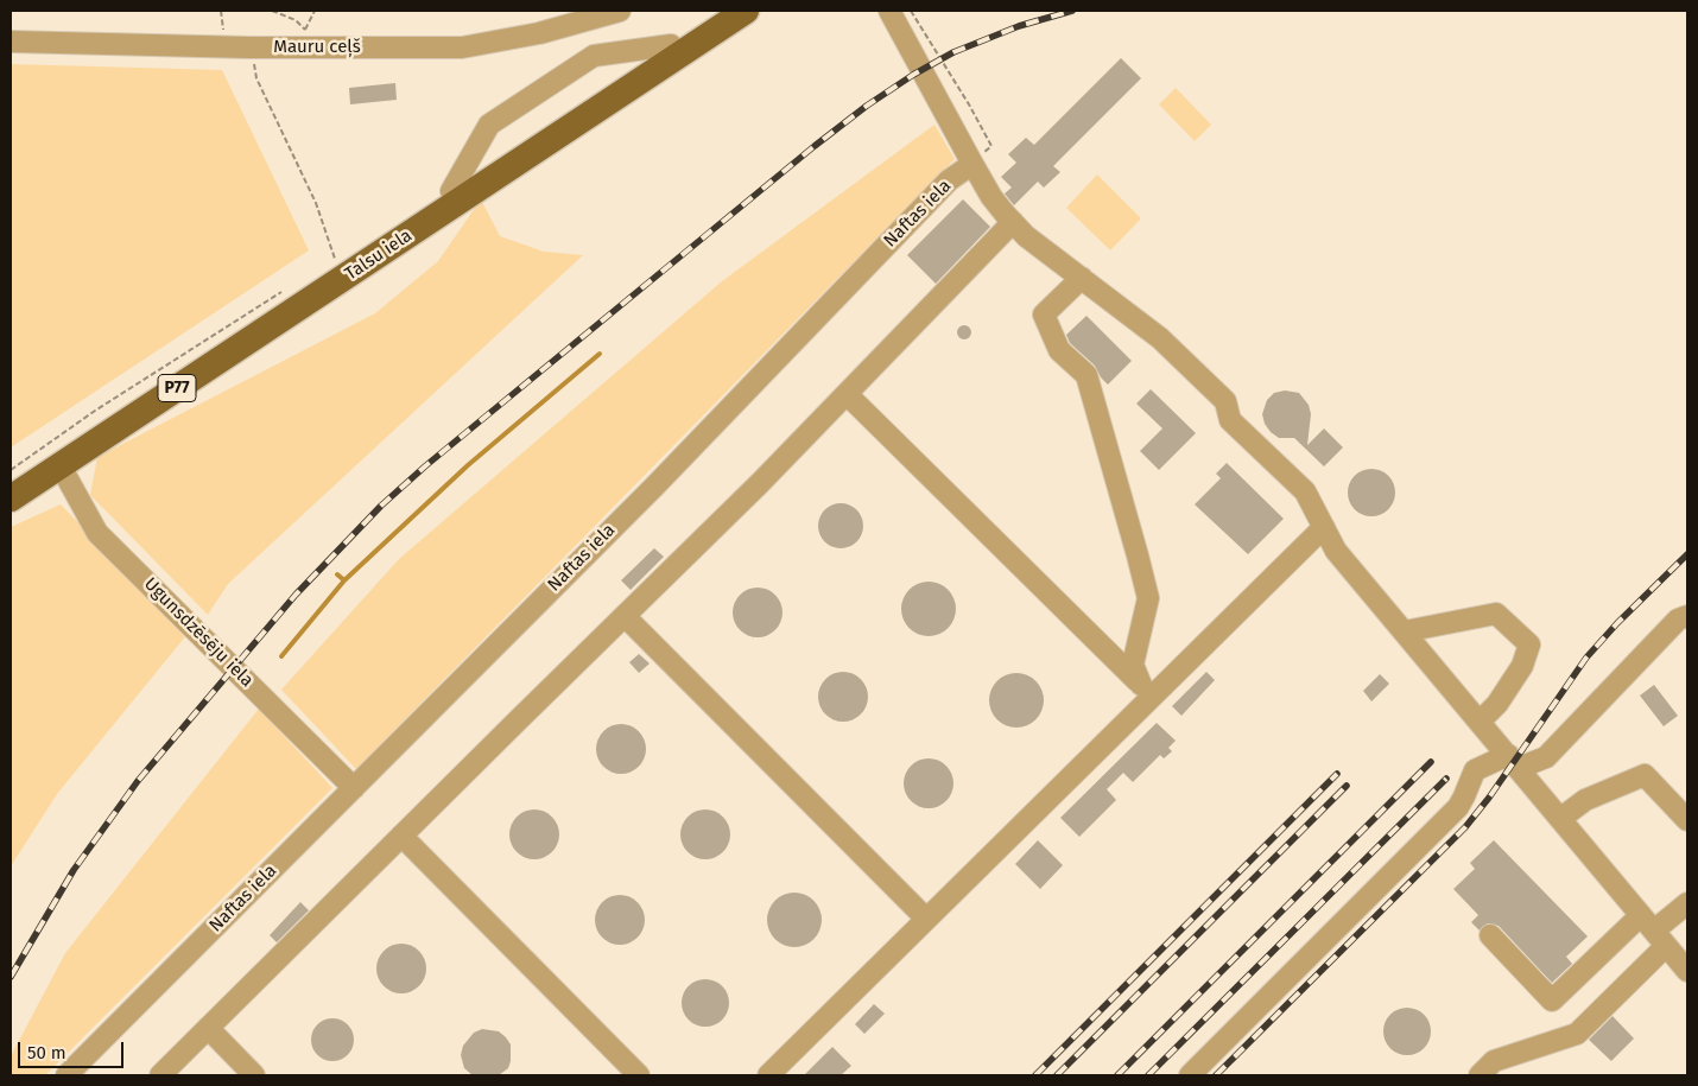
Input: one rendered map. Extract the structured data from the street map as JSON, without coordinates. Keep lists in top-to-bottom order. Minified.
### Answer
{"streets":{"main road":["Talsu iela","P77"],"street":["Mauru ceļš","Naftas iela","Ugunsdzēsēju iela"]},"crossings":[["Naftas iela","Ugunsdzēsēju iela"],["Talsu iela","Ugunsdzēsēju iela"]],"scale_bar":"50 m"}
